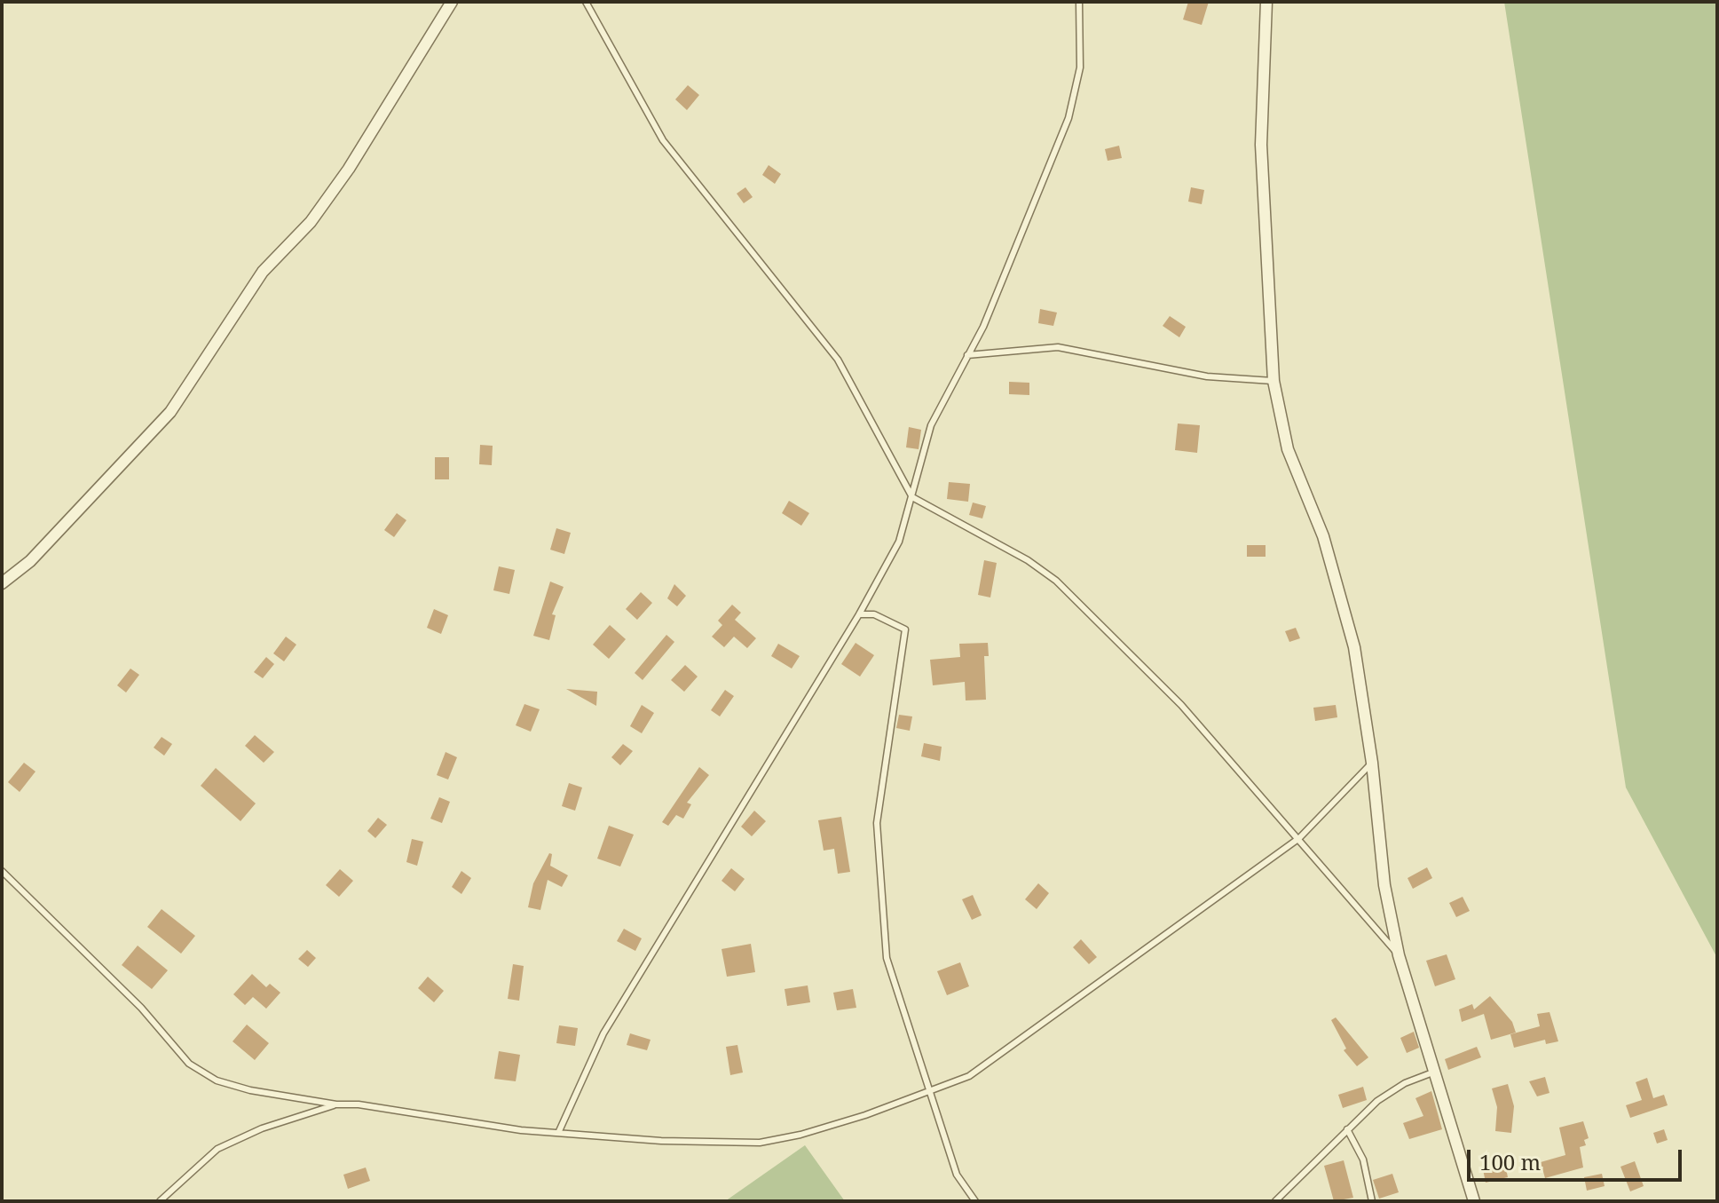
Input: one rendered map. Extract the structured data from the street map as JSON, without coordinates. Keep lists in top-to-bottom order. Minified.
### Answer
{"scale_bar":"100 m"}
